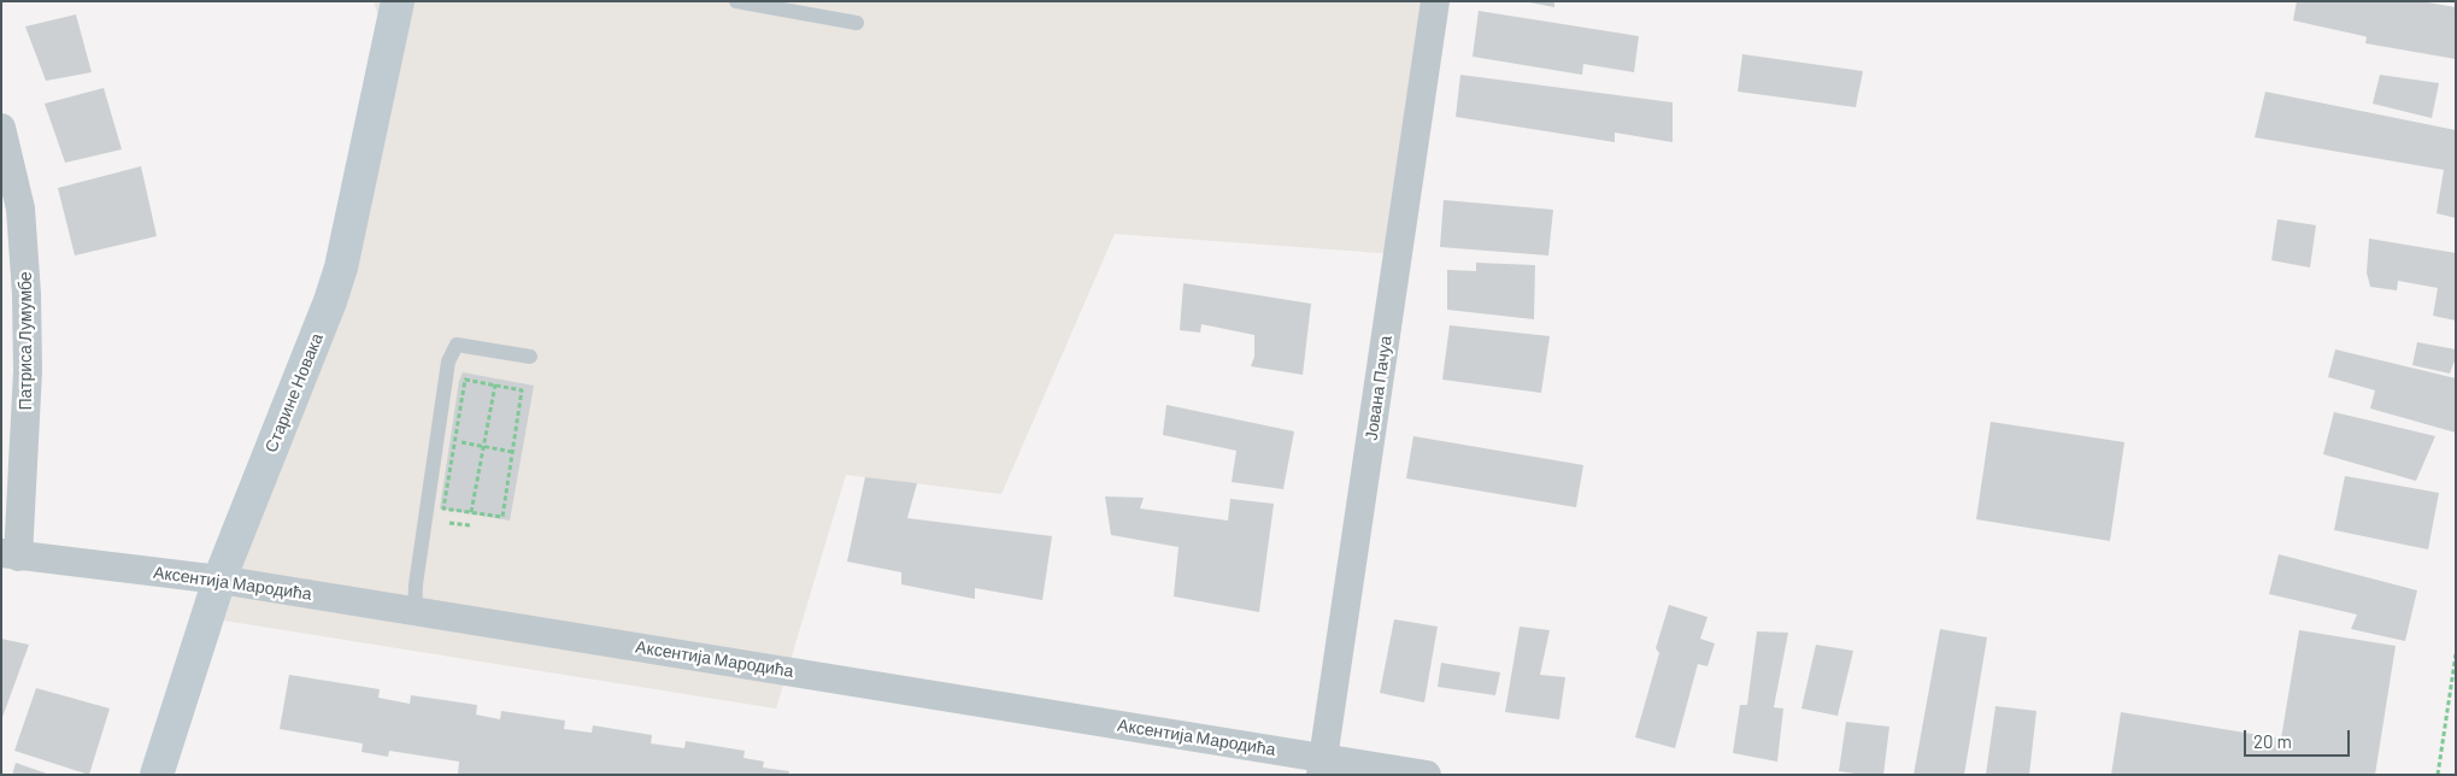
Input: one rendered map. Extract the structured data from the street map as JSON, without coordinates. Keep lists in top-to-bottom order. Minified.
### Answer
{"streets":{"street":["Патриса Лумумбе","Јована Пачуа","Старине Новака","Аксентија Мародића"]},"crossings":[["Патриса Лумумбе","Аксентија Мародића"],["Јована Пачуа","Аксентија Мародића"],["Старине Новака","Аксентија Мародића"]],"scale_bar":"20 m"}
